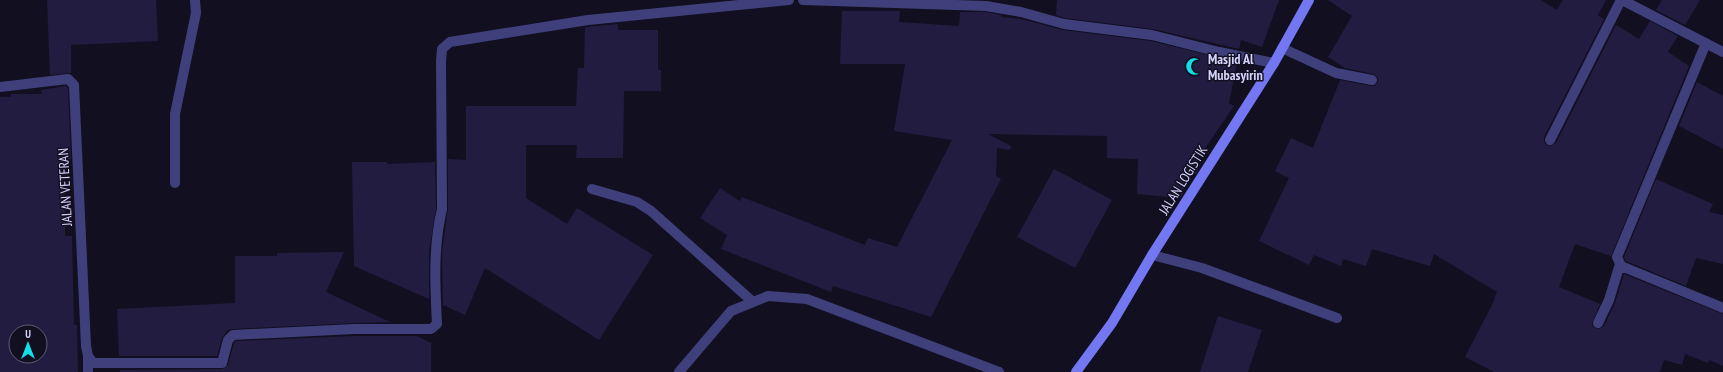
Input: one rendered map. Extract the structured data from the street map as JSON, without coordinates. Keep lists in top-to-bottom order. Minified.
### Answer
{"streets":{"main road":["JALAN LOGISTIK"],"street":["JALAN VETERAN"]},"places":{"mosque":["Masjid Al Mubasyirin"]},"north":"top"}
